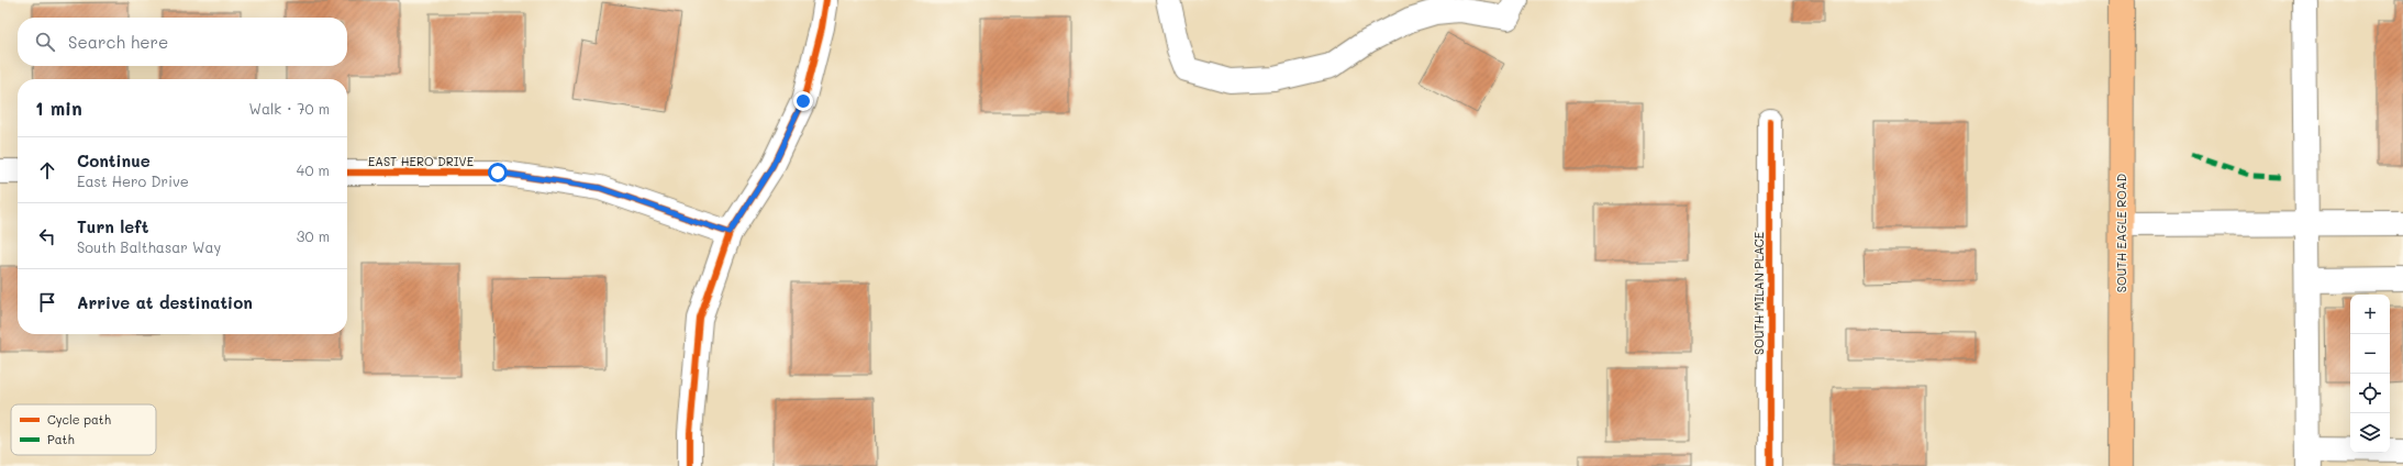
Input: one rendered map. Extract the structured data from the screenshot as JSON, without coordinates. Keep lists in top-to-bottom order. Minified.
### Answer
{"streets":{"main road":["SOUTH EAGLE ROAD"],"street":["EAST HERO DRIVE","SOUTH MILAN PLACE"]},"legend":["Cycle path","Path"],"page":{"search":"Search here","heading":["1 min","Walk · 70 m"],"list":[["Continue","East Hero Drive","40 m"],["Turn left","South Balthasar Way","30 m"],"Arrive at destination"],"map_buttons":["+","−"]}}
